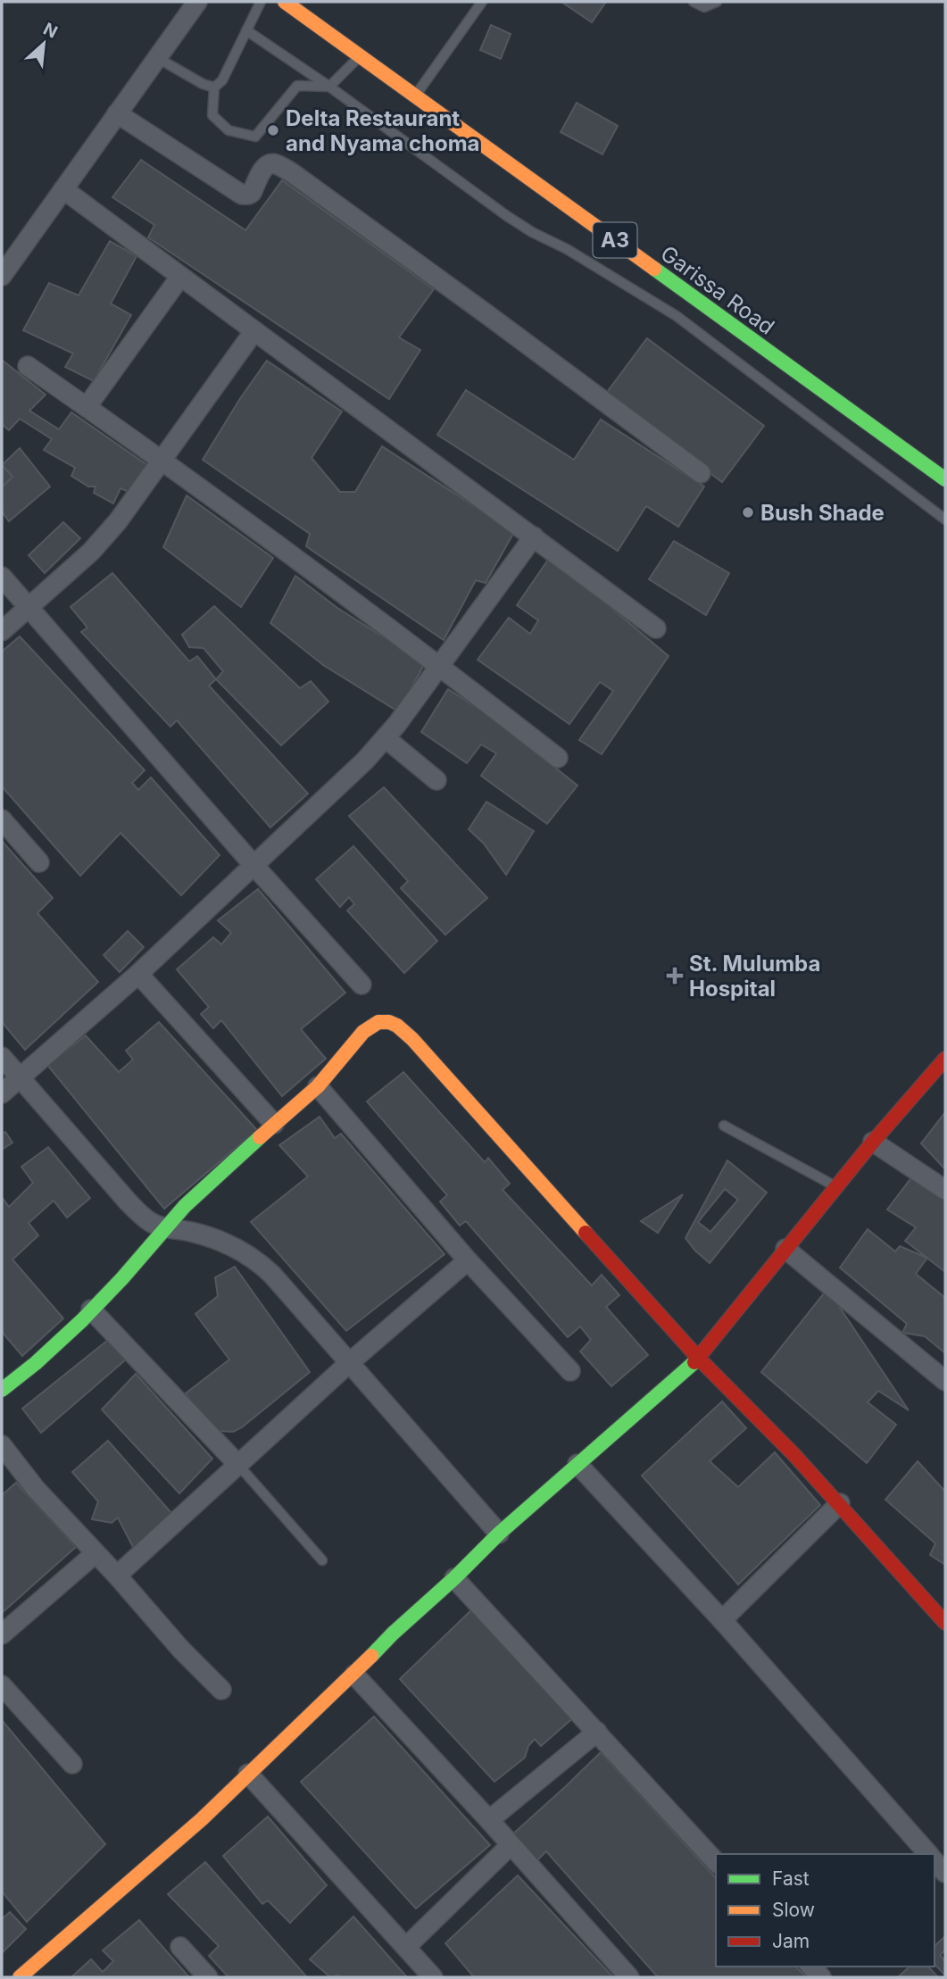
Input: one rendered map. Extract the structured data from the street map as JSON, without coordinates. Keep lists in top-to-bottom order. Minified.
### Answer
{"streets":{"main road":["A3","Garissa Road"]},"places":{"other":["Delta Restaurant and Nyama choma","Bush Shade"],"health":["St. Mulumba Hospital"]},"legend":["Fast","Slow","Jam"],"north":"top right"}
